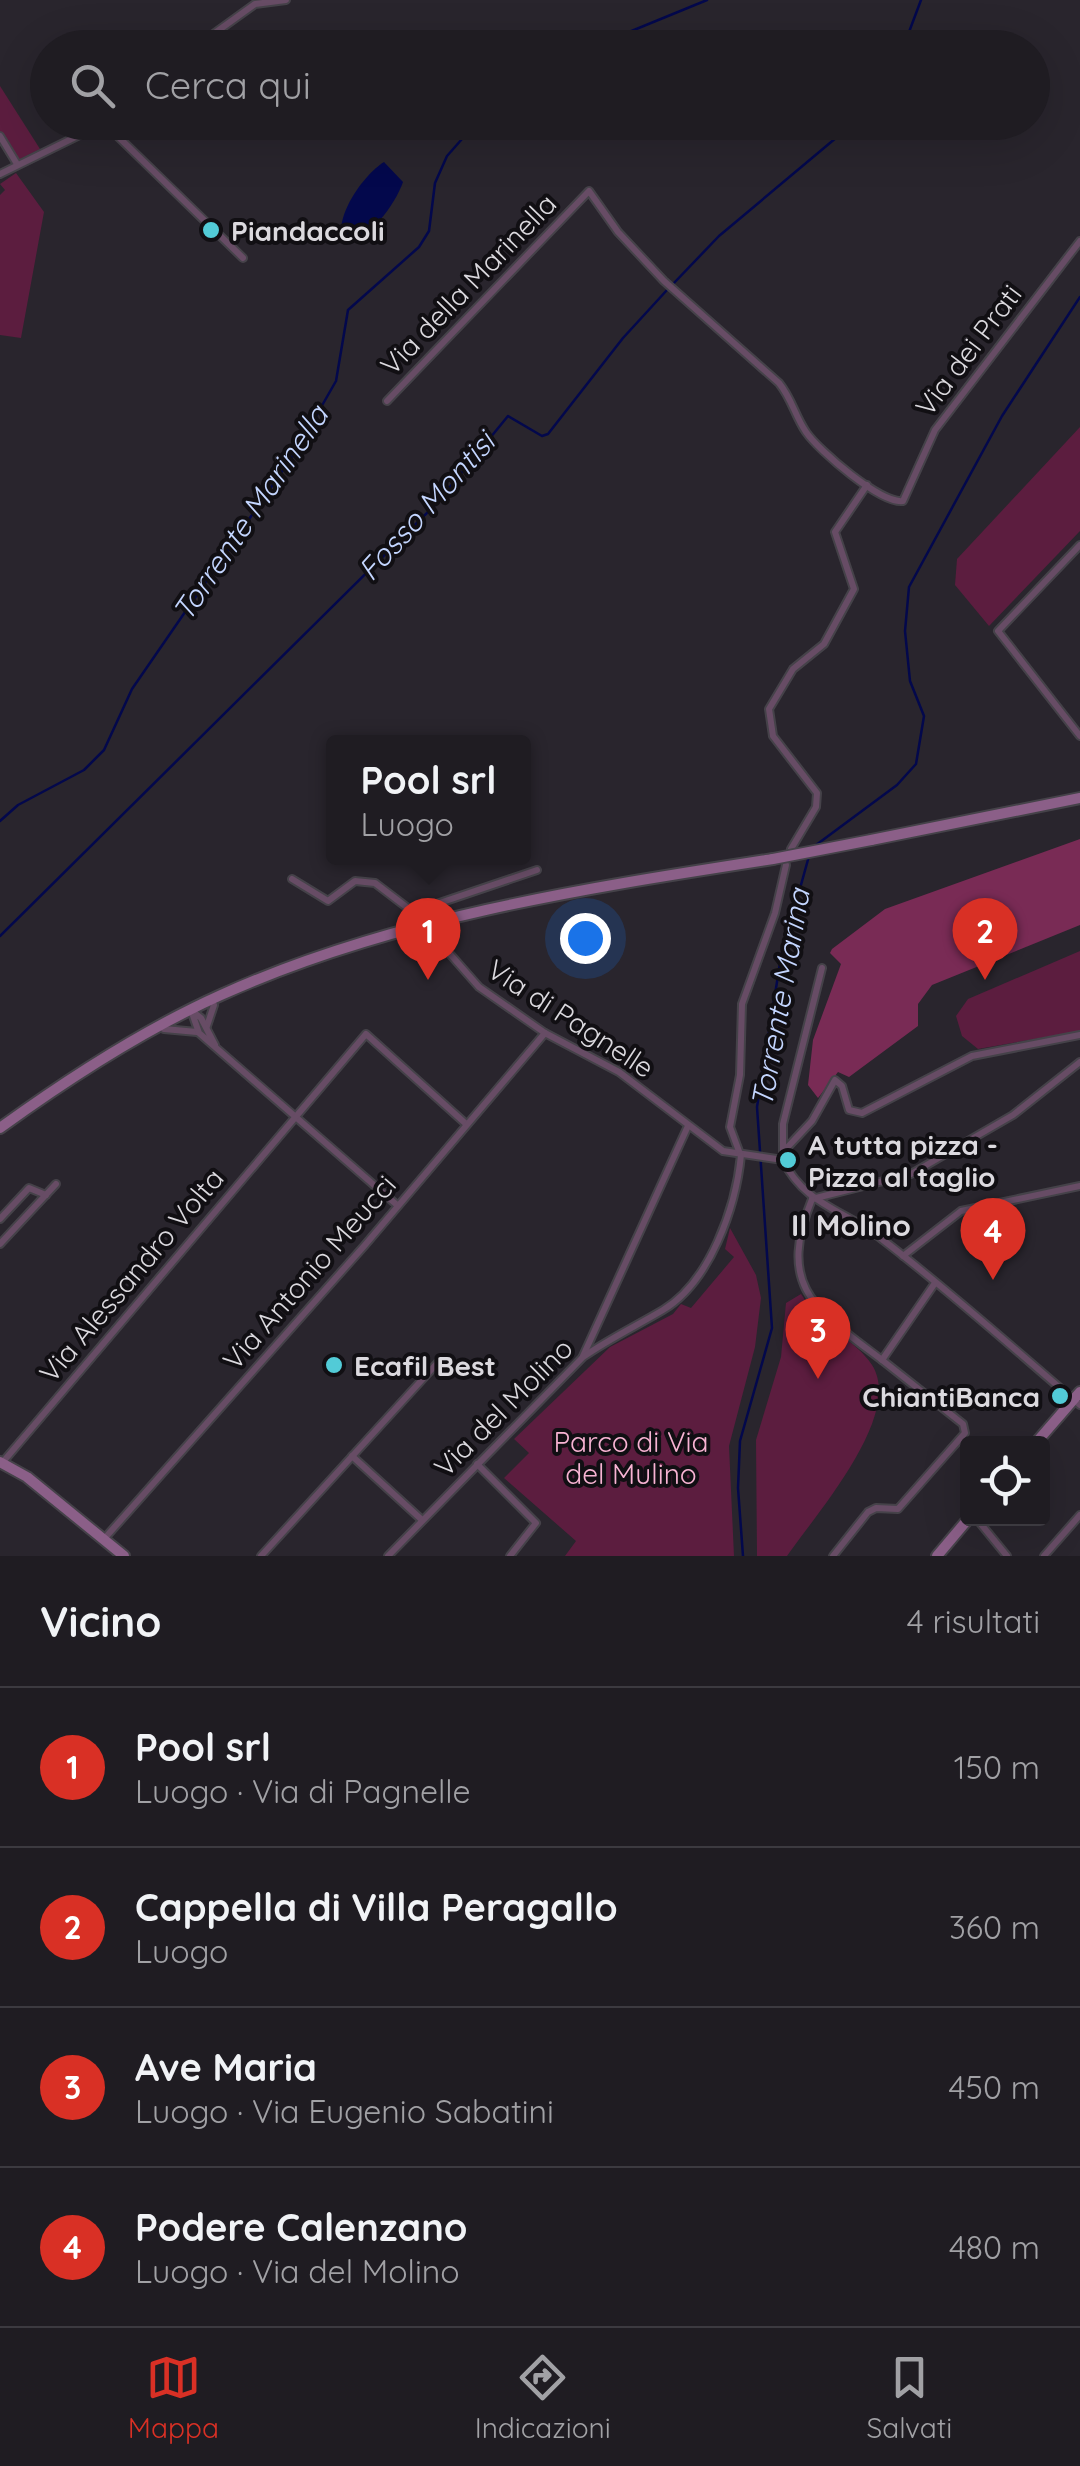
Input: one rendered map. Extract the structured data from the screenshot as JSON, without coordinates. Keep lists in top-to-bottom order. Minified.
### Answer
{"streets":{"street":["Via della Marinella","Via dei Prati","Via di Pagnelle","Via Antonio Meucci","Via Alessandro Volta","Via del Molino"]},"crossings":[["Via della Marinella","Via dei Prati"],["Via di Pagnelle","Via Antonio Meucci"],["Via di Pagnelle","Via del Molino"],["Via Antonio Meucci","Via Alessandro Volta"]],"districts":["Il Molino"],"water":["Fosso Montisi","Torrente Marinella","Torrente Marina"],"parks":["Parco di Via del Mulino"],"places":["Piandaccoli","A tutta pizza - Pizza al taglio","Ecafil Best","ChiantiBanca"],"page":{"search":"Cerca qui","popup":["Pool srl","Luogo"],"pins":["1","2","4","3"],"heading":["Vicino","4 risultati"],"list":[{"mark":"1","name":"Pool srl","note":"Luogo · Via di Pagnelle","value":"150 m"},{"mark":"2","name":"Cappella di Villa Peragallo","note":"Luogo","value":"360 m"},{"mark":"3","name":"Ave Maria","note":"Luogo · Via Eugenio Sabatini","value":"450 m"},{"mark":"4","name":"Podere Calenzano","note":"Luogo · Via del Molino","value":"480 m"}],"nav":["Mappa","Indicazioni","Salvati"]}}
